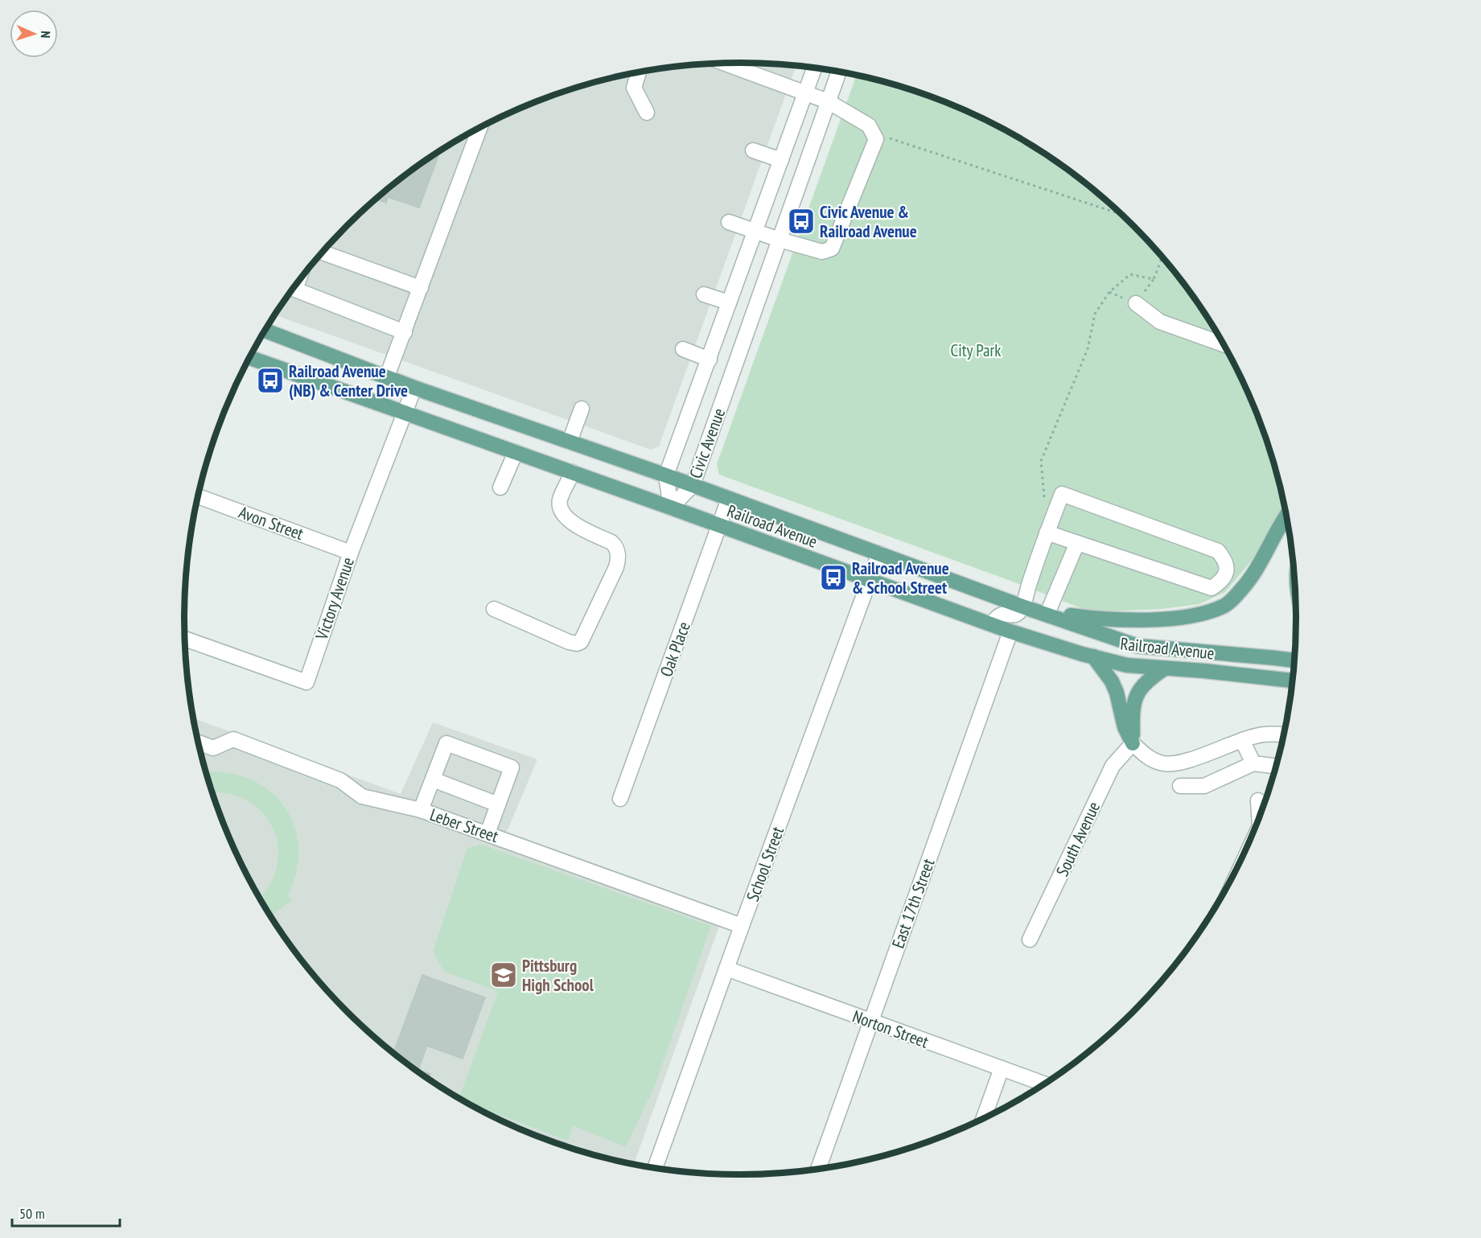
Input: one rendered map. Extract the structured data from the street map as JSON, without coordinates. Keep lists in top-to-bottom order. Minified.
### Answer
{"streets":{"main road":["Railroad Avenue"],"street":["Civic Avenue","Avon Street","Victory Avenue","Oak Place","Leber Street","South Avenue","School Street","East 17th Street","Norton Street"]},"crossings":[["Civic Avenue","Railroad Avenue"],["Avon Street","Victory Avenue"],["Railroad Avenue","Victory Avenue"],["Railroad Avenue","Oak Place"],["Railroad Avenue","School Street"],["Railroad Avenue","East 17th Street"],["Leber Street","School Street"],["School Street","Norton Street"],["East 17th Street","Norton Street"]],"parks":["City Park"],"places":{"bus stop":["Civic Avenue & Railroad Avenue","Railroad Avenue (NB) & Center Drive","Railroad Avenue & School Street"],"school or university":["Pittsburg High School"]},"scale_bar":"50 m","north":"right"}
